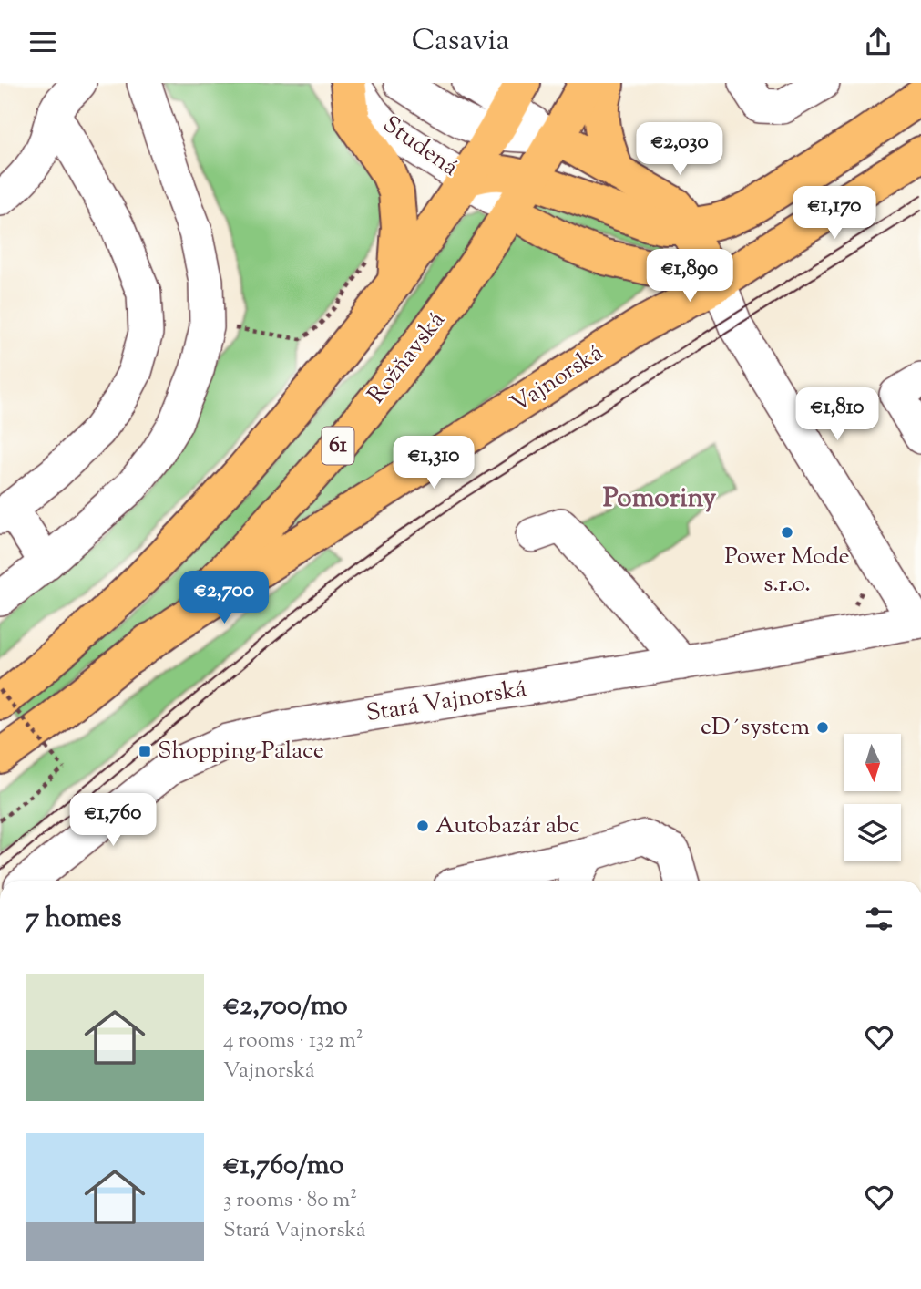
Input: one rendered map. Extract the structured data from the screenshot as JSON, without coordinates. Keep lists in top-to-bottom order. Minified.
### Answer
{"streets":{"main road":["Rožňavská","Vajnorská","61"],"street":["Studená","Stará Vajnorská"]},"crossings":[["Studená","Rožňavská"],["Studená","61"],["Rožňavská","Vajnorská"],["Rožňavská","61"],["Vajnorská","61"],["Vajnorská","Stará Vajnorská"]],"districts":["Pomoriny"],"places":{"other":["Power Mode s.r.o.","eD´system","Autobazár abc"],"transit":["Shopping Palace"]},"north":"bottom","page":{"header":"Casavia","price":["€2,030","€1,170","€1,890","€1,810","€1,310","€2,700","€1,760"],"heading":"7 homes","list":[{"name":"€2,700/mo","note":"4 rooms · 132 m² · Vajnorská"},{"name":"€1,760/mo","note":"3 rooms · 80 m² · Stará Vajnorská"}]}}
